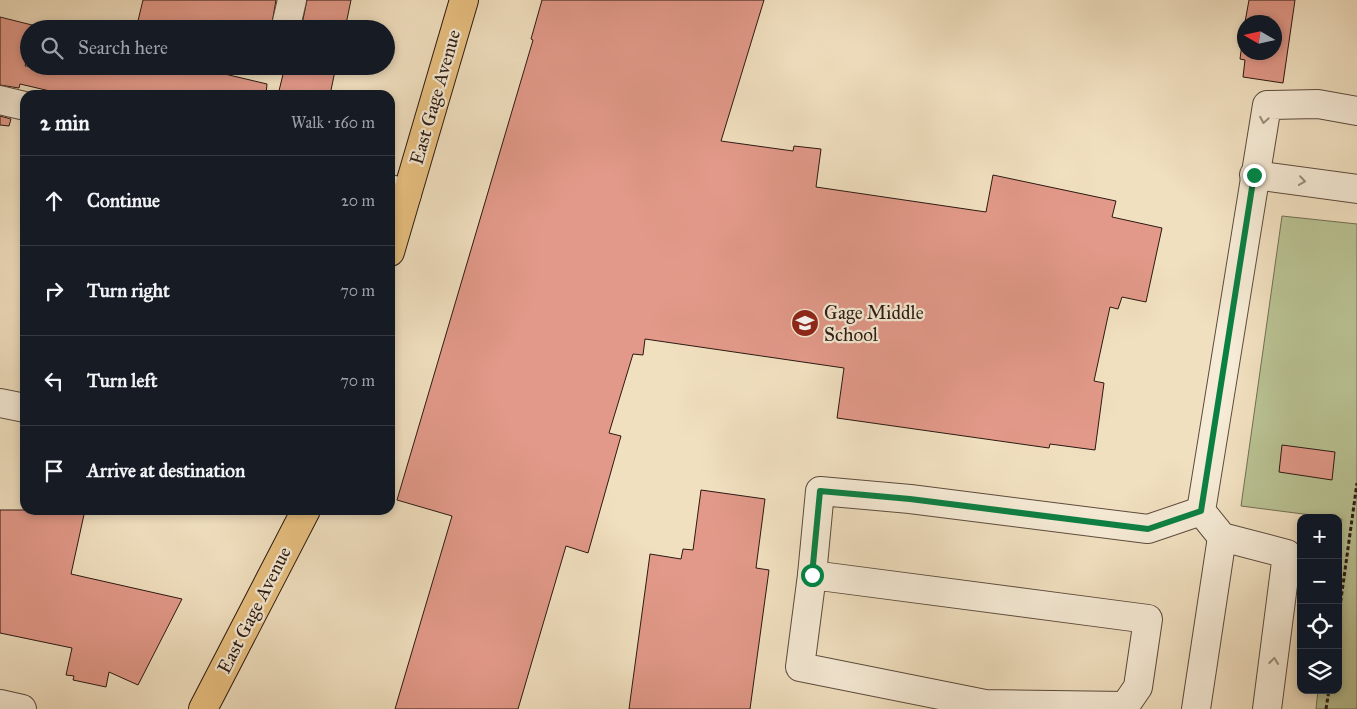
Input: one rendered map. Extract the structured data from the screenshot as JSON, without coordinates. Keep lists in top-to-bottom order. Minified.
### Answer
{"streets":{"main road":["East Gage Avenue"]},"places":{"school or university":["Gage Middle School"]},"north":"left","page":{"search":"Search here","heading":["2 min","Walk · 160 m"],"list":[["Continue","20 m"],["Turn right","70 m"],["Turn left","70 m"],"Arrive at destination"],"map_buttons":["+","−"]}}
